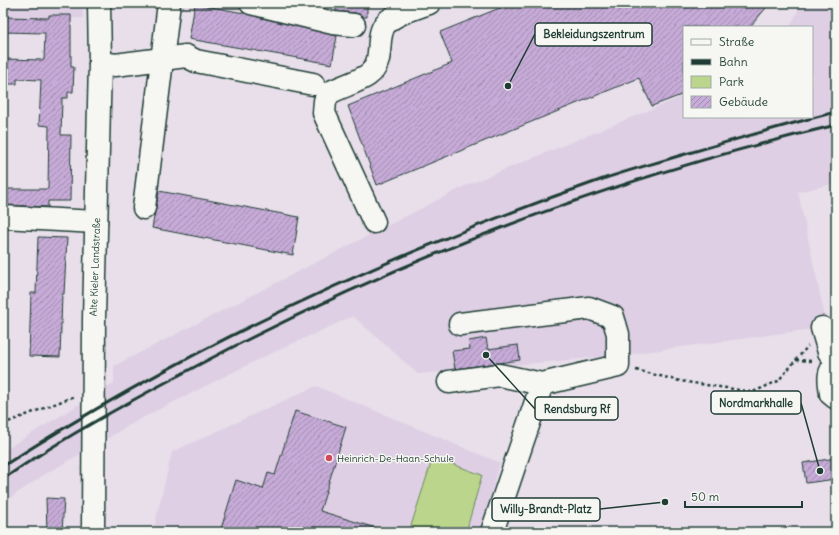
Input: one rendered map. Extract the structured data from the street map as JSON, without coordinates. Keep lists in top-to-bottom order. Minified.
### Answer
{"streets":{"street":["Alte Kieler Landstraße"]},"places":["Bekleidungszentrum","Rendsburg Rf","Heinrich-De-Haan-Schule","Nordmarkhalle","Willy-Brandt-Platz"],"legend":["Straße","Bahn","Park","Gebäude"],"scale_bar":"50 m"}
